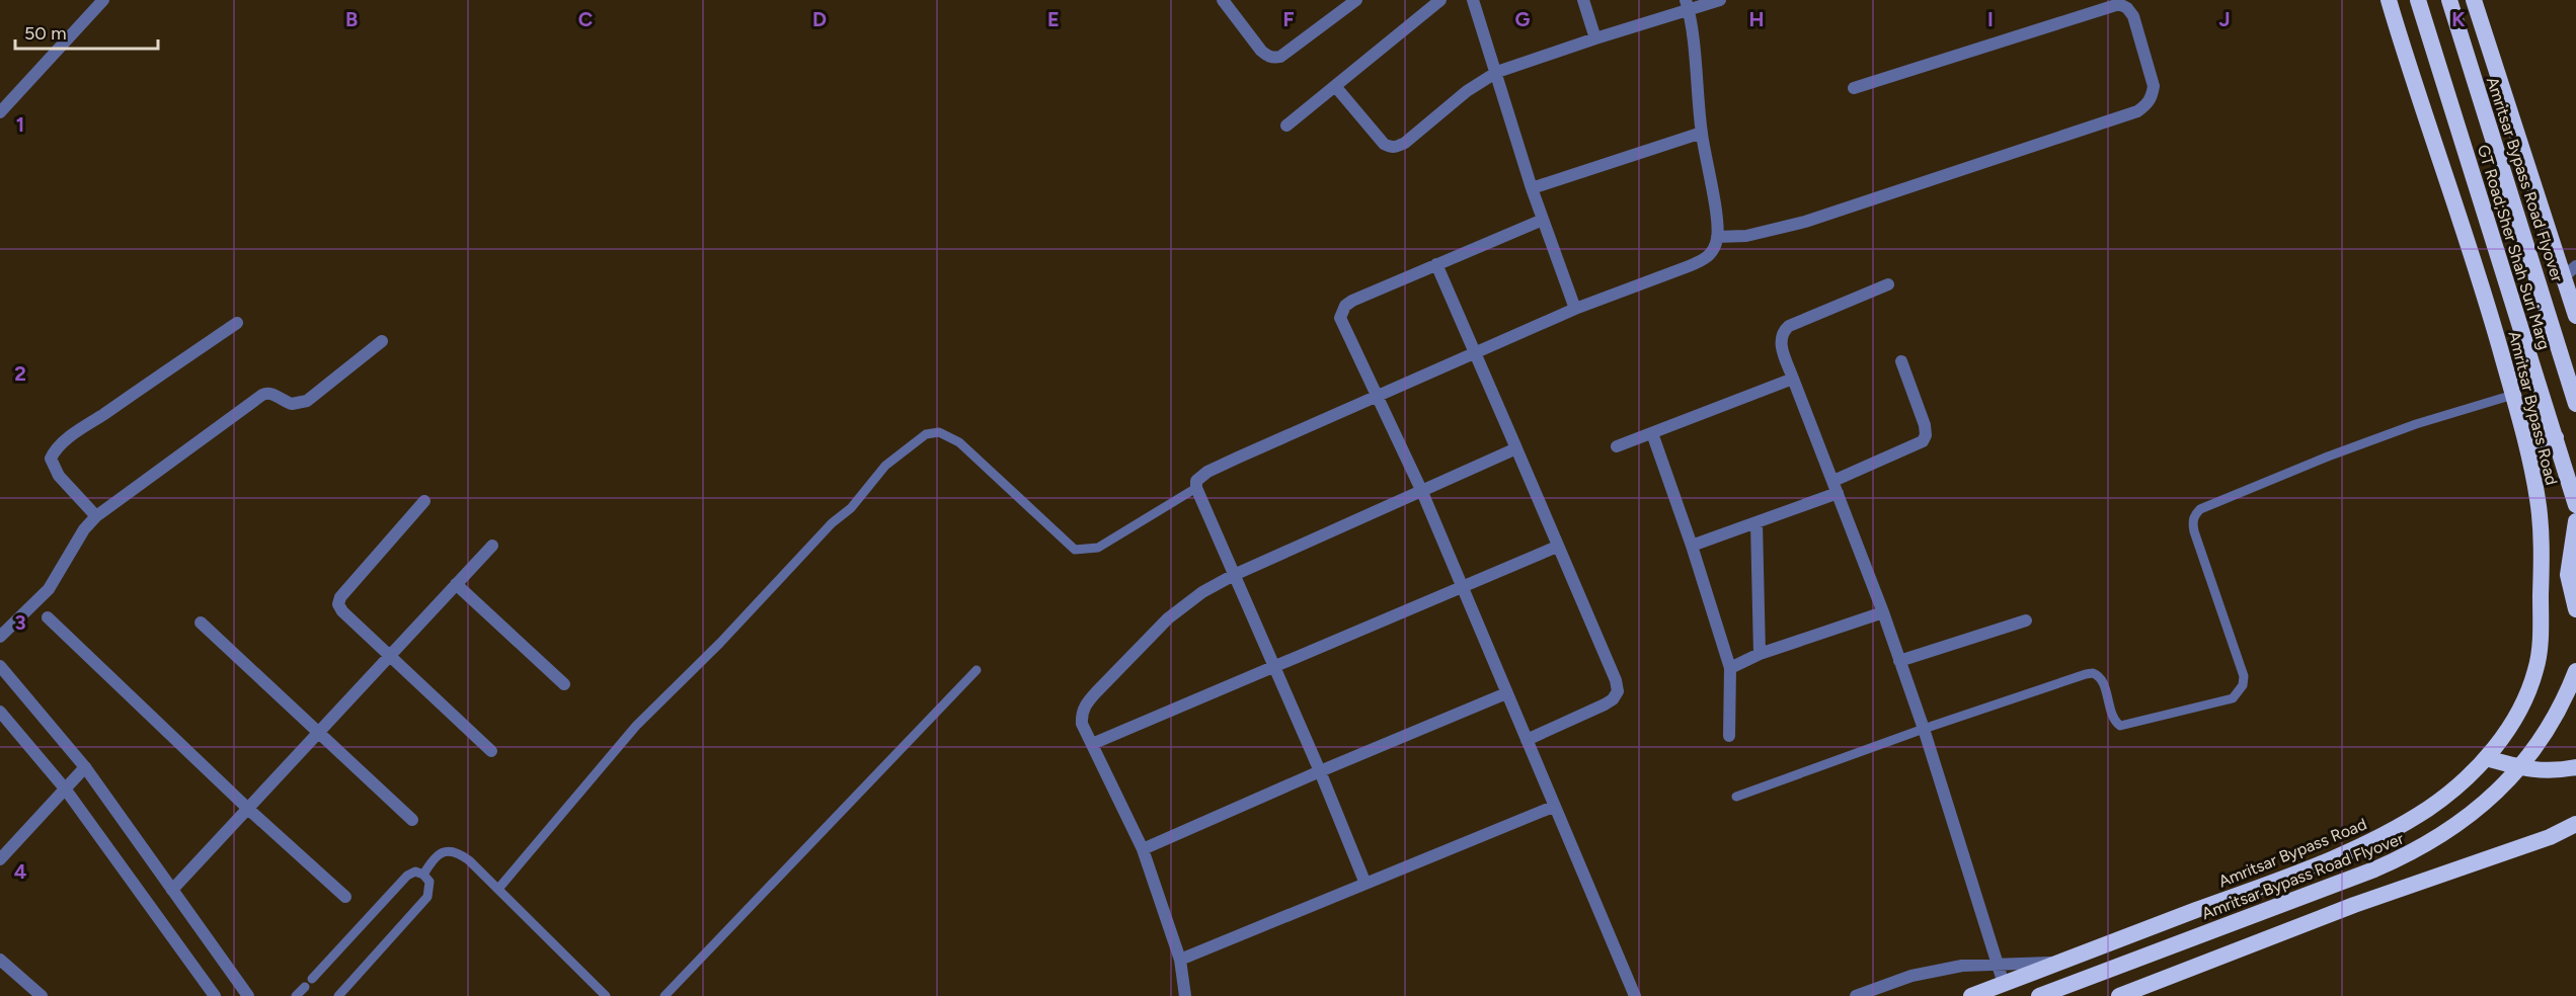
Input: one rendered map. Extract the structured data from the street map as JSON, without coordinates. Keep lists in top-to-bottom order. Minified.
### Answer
{"streets":{"highway":["Amritsar Bypass Road Flyover","GT Road;Sher Shah Suri Marg","Amritsar Bypass Road"]},"scale_bar":"50 m","grid":{"columns":["B","C","D","E","F","G","H","I","J","K"],"rows":["1","2","3","4"]}}
